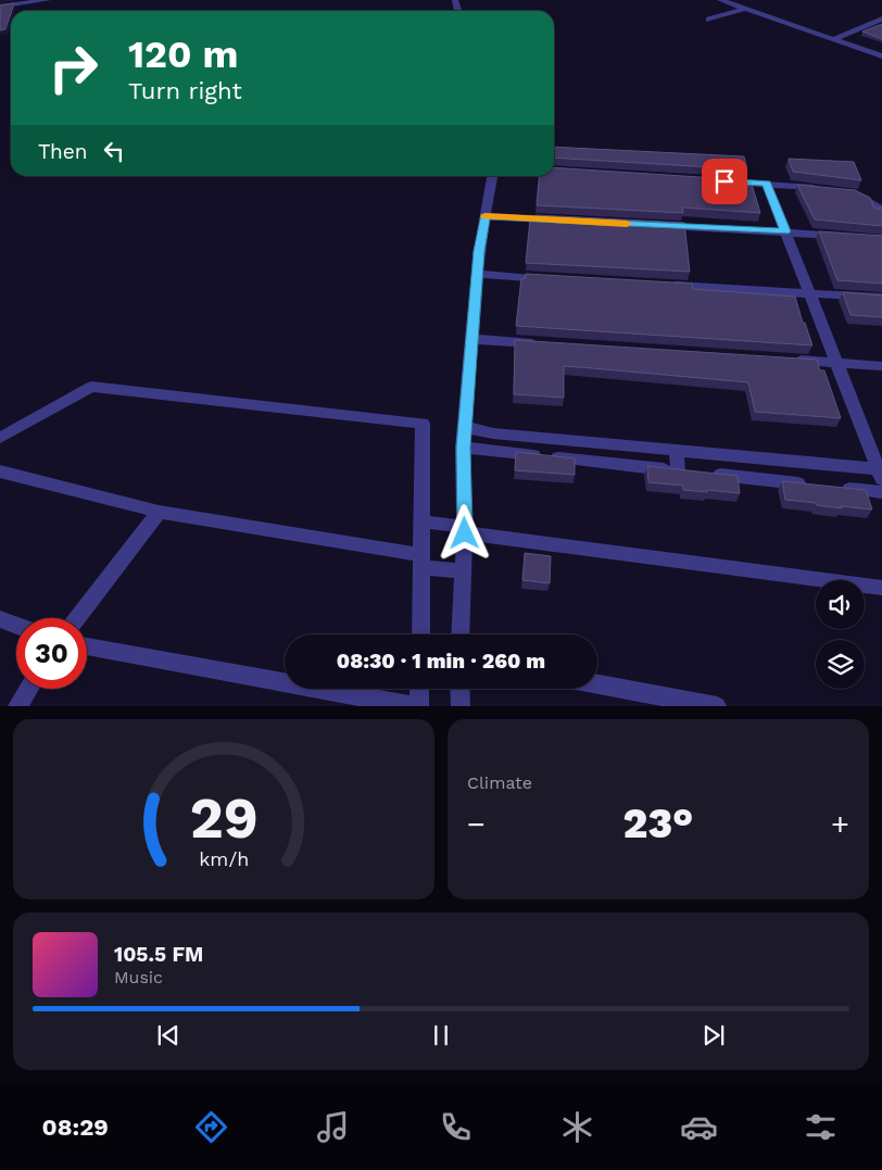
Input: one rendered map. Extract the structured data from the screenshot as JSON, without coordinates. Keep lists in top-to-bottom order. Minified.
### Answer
{"page":{"turn":["120 m","Turn right"],"then":"Then","limit":"30","trip":"08:30 · 1 min · 260 m","tile":"Climate","heat":["−","23°","+"],"song":["105.5 FM","Music"],"tabs":"08:29","gauge":["29","km/h"]}}
